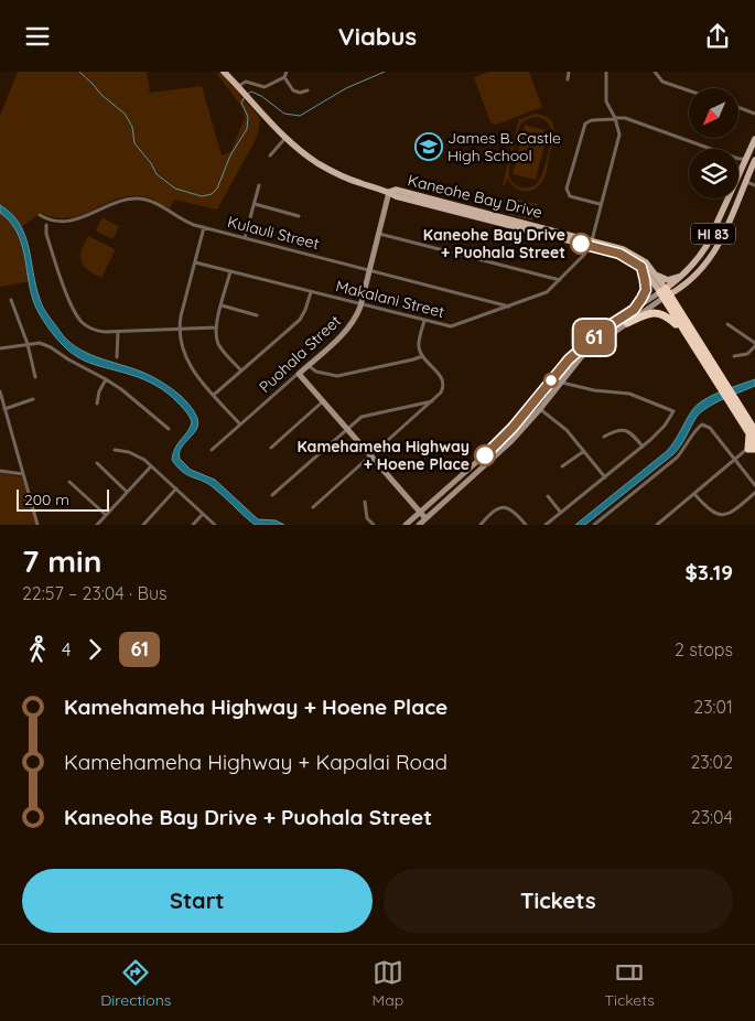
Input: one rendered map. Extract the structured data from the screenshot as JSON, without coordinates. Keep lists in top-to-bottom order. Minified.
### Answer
{"streets":{"main road":["Kaneohe Bay Drive","HI 83","Puohala Street"],"street":["Kulauli Street","Makalani Street"]},"crossings":[["Kaneohe Bay Drive","HI 83"],["Kaneohe Bay Drive","Makalani Street"],["Kaneohe Bay Drive","Puohala Street"],["Kulauli Street","Makalani Street"],["Kulauli Street","Puohala Street"],["Makalani Street","Puohala Street"]],"places":{"school or university":["James B. Castle High School"],"other":["Kaneohe Bay Drive + Puohala Street","Kamehameha Highway + Hoene Place"]},"lines":["bus line 61"],"scale_bar":"200 m","north":"bottom left","page":{"header":"Viabus","on_map":"61","scale":"200 m","heading":["7 min","22:57 – 23:04 · Bus","$3.19"],"legs":["4","61","2 stops"],"list":[{"name":"Kamehameha Highway + Hoene Place","value":"23:01"},{"name":"Kamehameha Highway + Kapalai Road","value":"23:02"},{"name":"Kaneohe Bay Drive + Puohala Street","value":"23:04"}],"buttons":["Start","Tickets"],"tabs":["Directions","Map","Tickets"]}}
